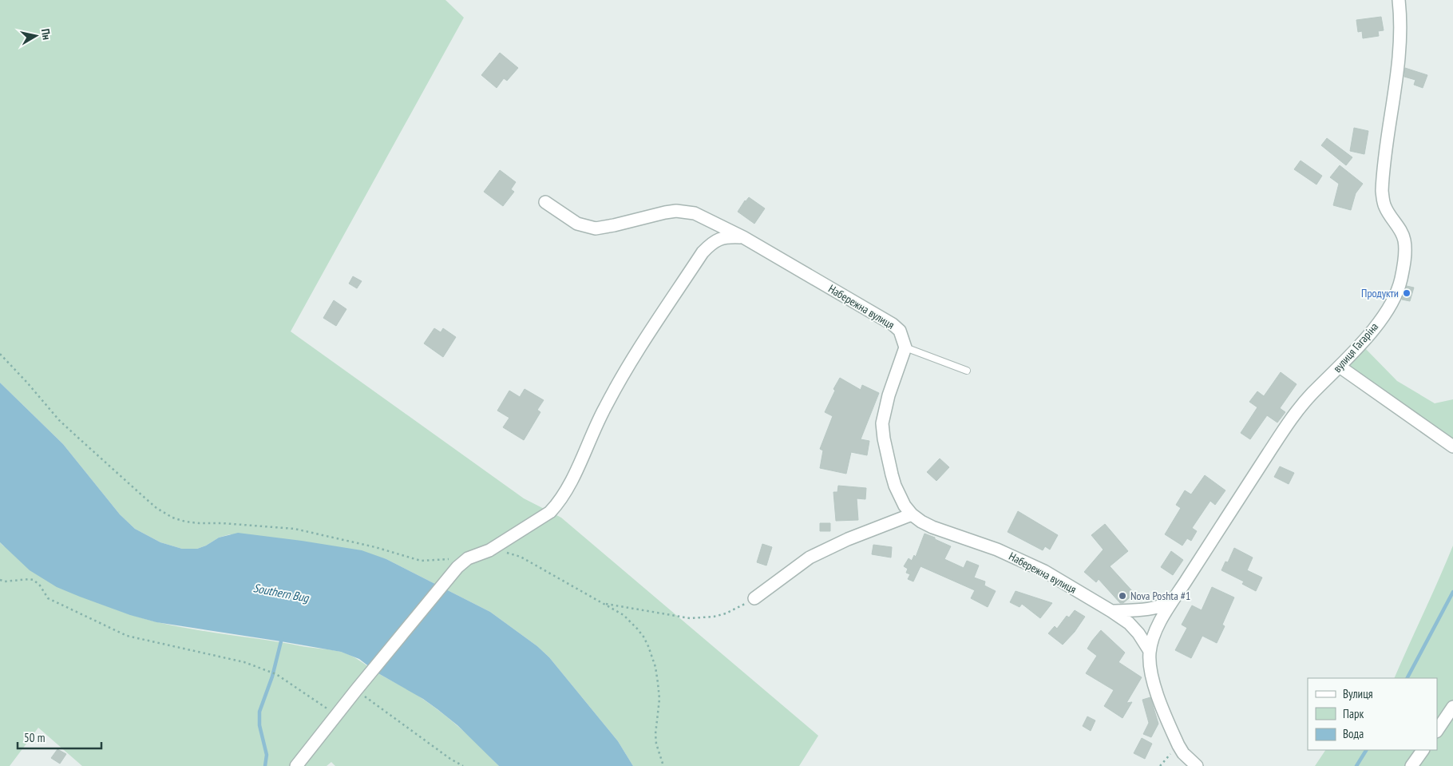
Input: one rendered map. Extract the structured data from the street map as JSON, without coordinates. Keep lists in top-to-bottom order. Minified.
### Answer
{"streets":{"street":["Набережна вулиця","вулиця Гагаріна"]},"crossings":[["Набережна вулиця","вулиця Гагаріна"]],"water":["Southern Bug"],"places":["Продукти","Nova Poshta #1"],"legend":["Вулиця","Парк","Вода"],"scale_bar":"50 m","north":"right"}
